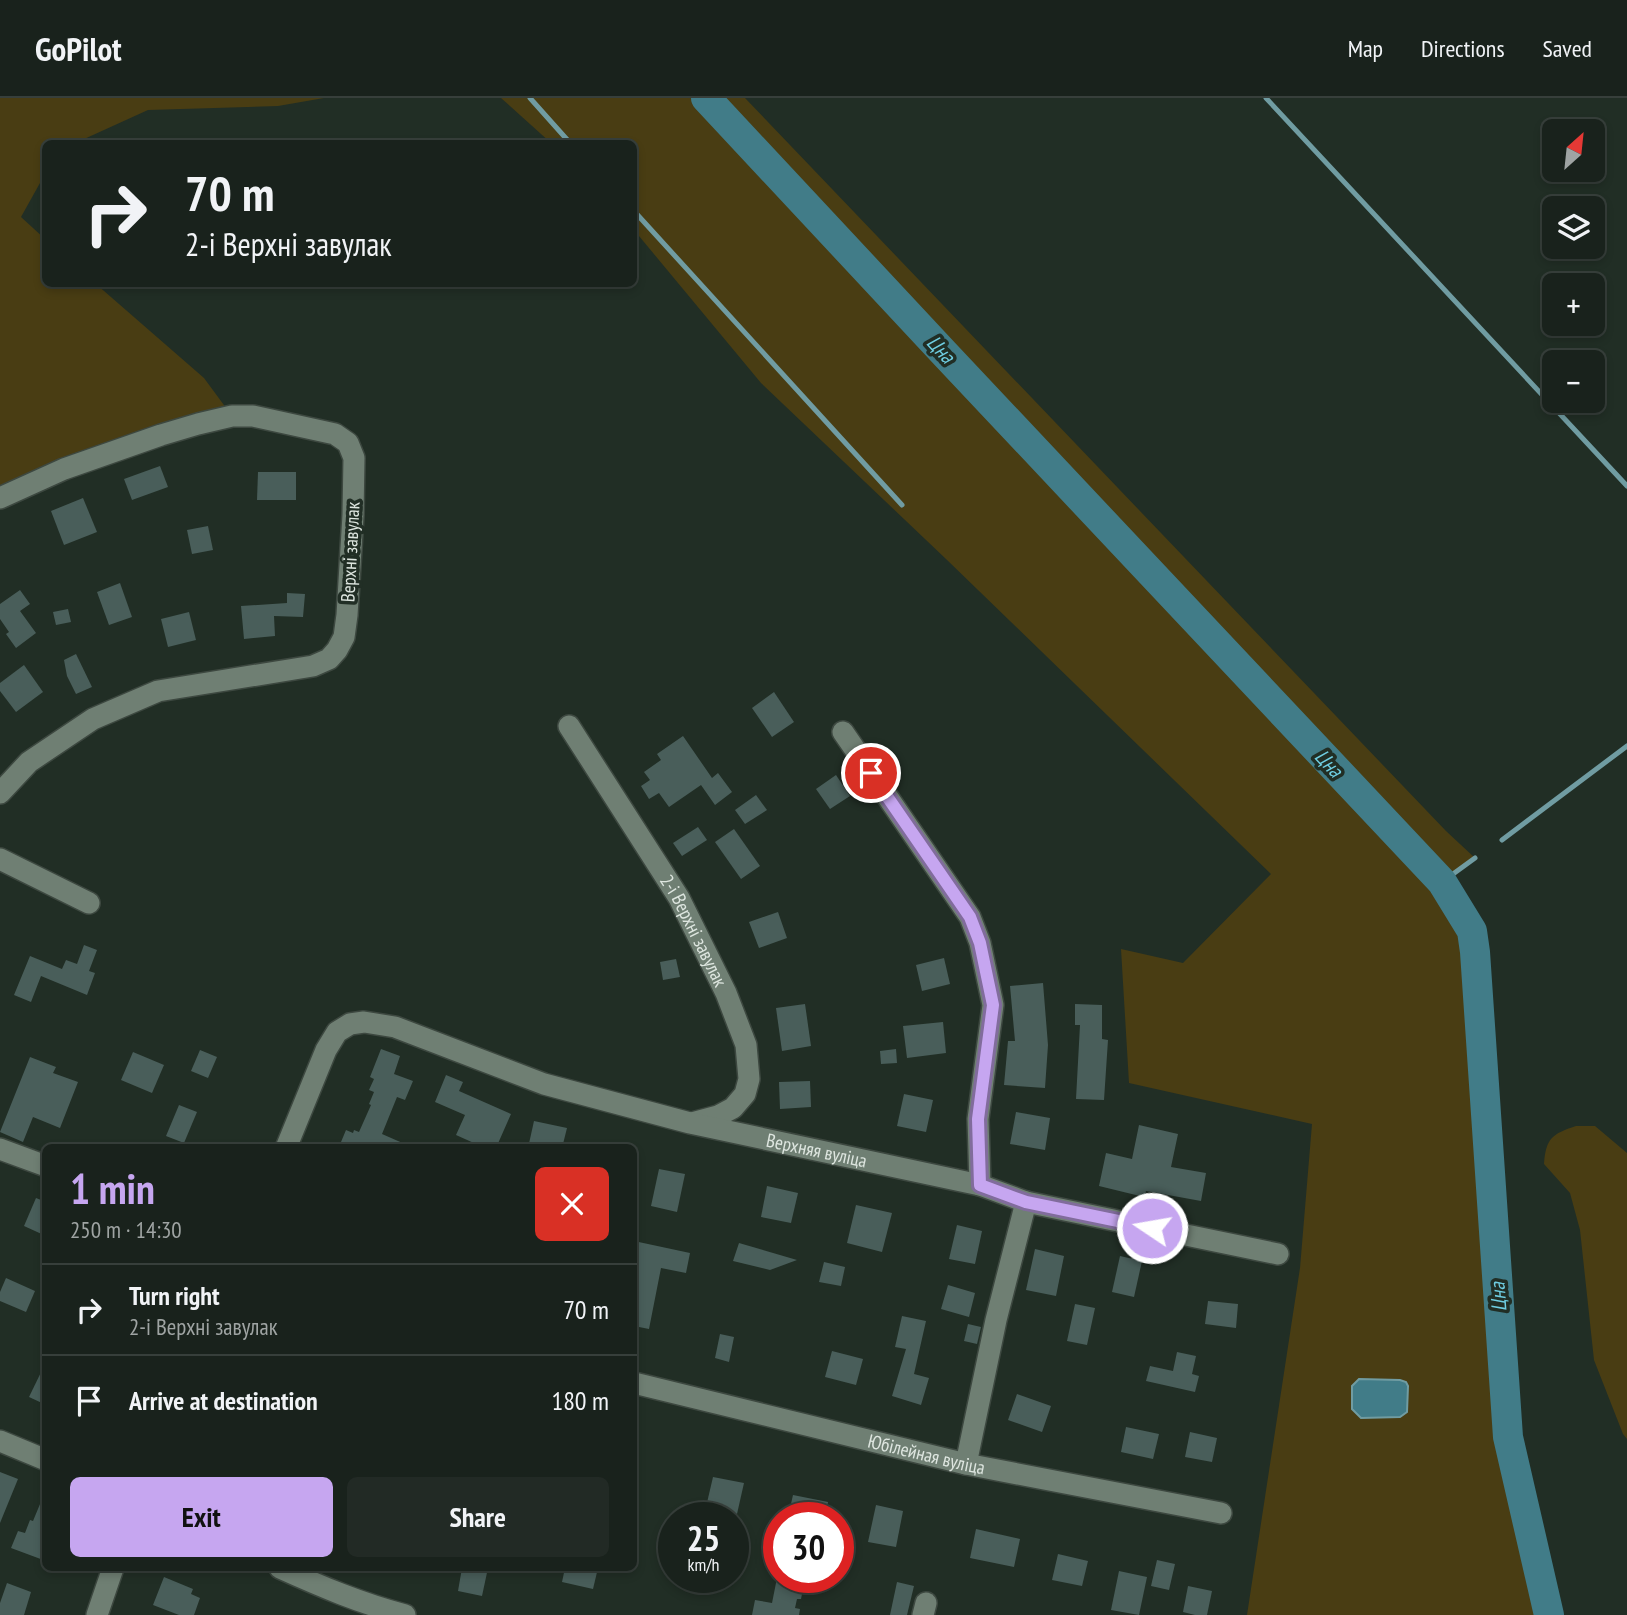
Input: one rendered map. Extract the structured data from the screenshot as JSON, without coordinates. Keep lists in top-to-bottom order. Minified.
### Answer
{"streets":{"street":["Верхні завулак","2-і Верхні завулак","Верхняя вуліца","Юбілейная вуліца"]},"crossings":[["2-і Верхні завулак","Верхняя вуліца"]],"water":["Цна"],"north":"top right","page":{"header":"GoPilot","nav":["Map","Directions","Saved"],"map_buttons":["+","−"],"turn":["70 m","2-і Верхні завулак"],"heading":["1 min","250 m · 14:30"],"list":[{"name":"Turn right","note":"2-і Верхні завулак","value":"70 m"},{"name":"Arrive at destination","value":"180 m"}],"buttons":["Exit","Share"],"speed":"25 km/h","limit":"30"}}
